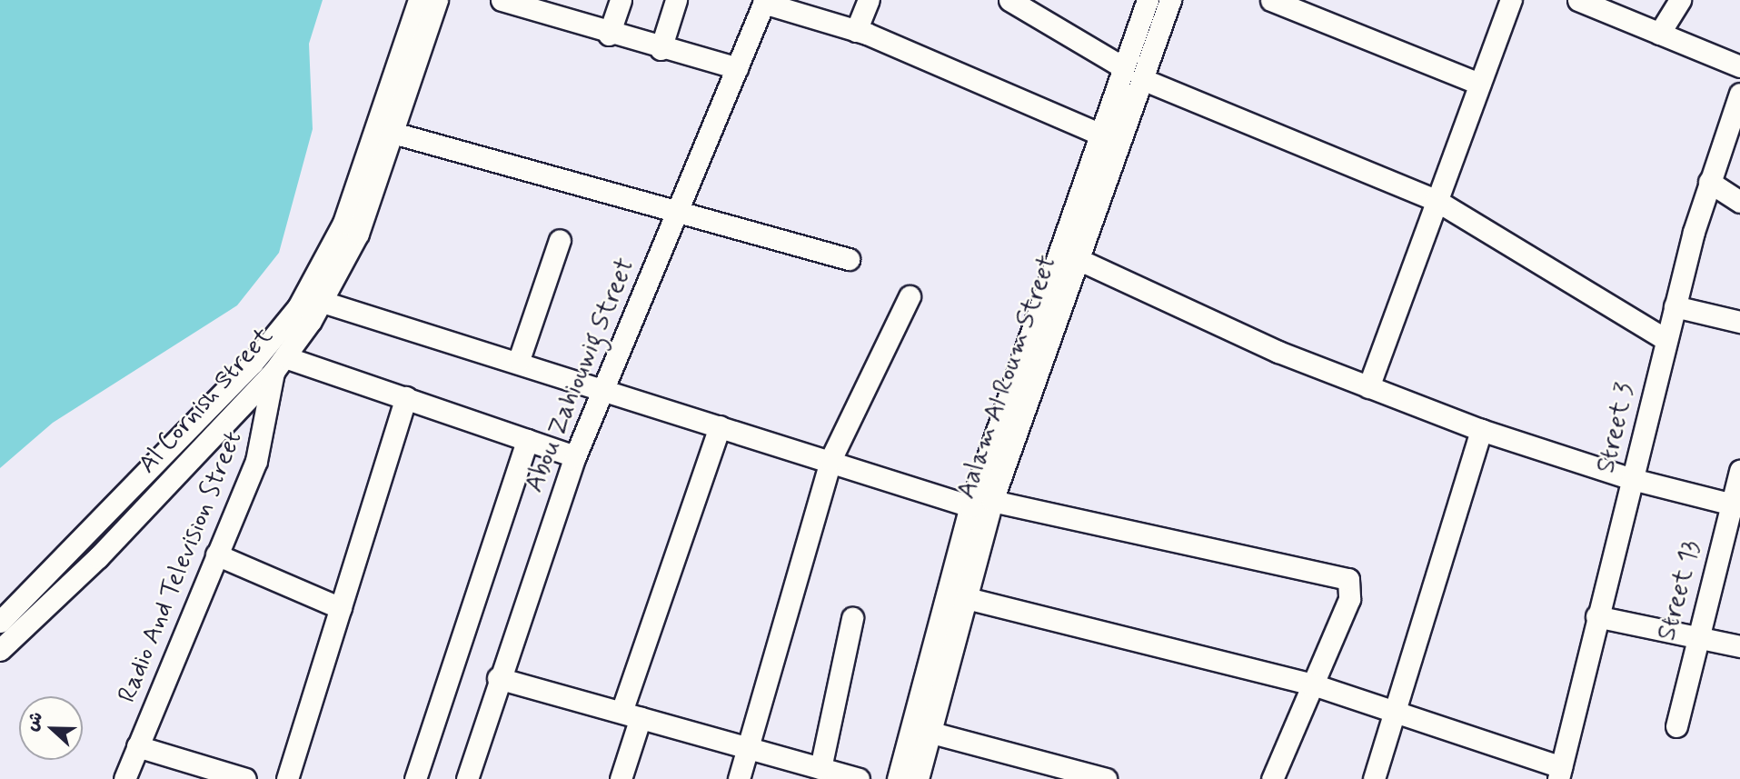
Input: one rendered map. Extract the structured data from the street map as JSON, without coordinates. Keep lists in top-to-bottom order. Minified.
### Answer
{"streets":{"street":["Abou Zahiouwig Street","Aalam Al Roum Street","Al Cornish Street","Street 3","Radio And Television Street","Street 13"]},"crossings":[["Al Cornish Street","Radio And Television Street"]],"north":"left"}
